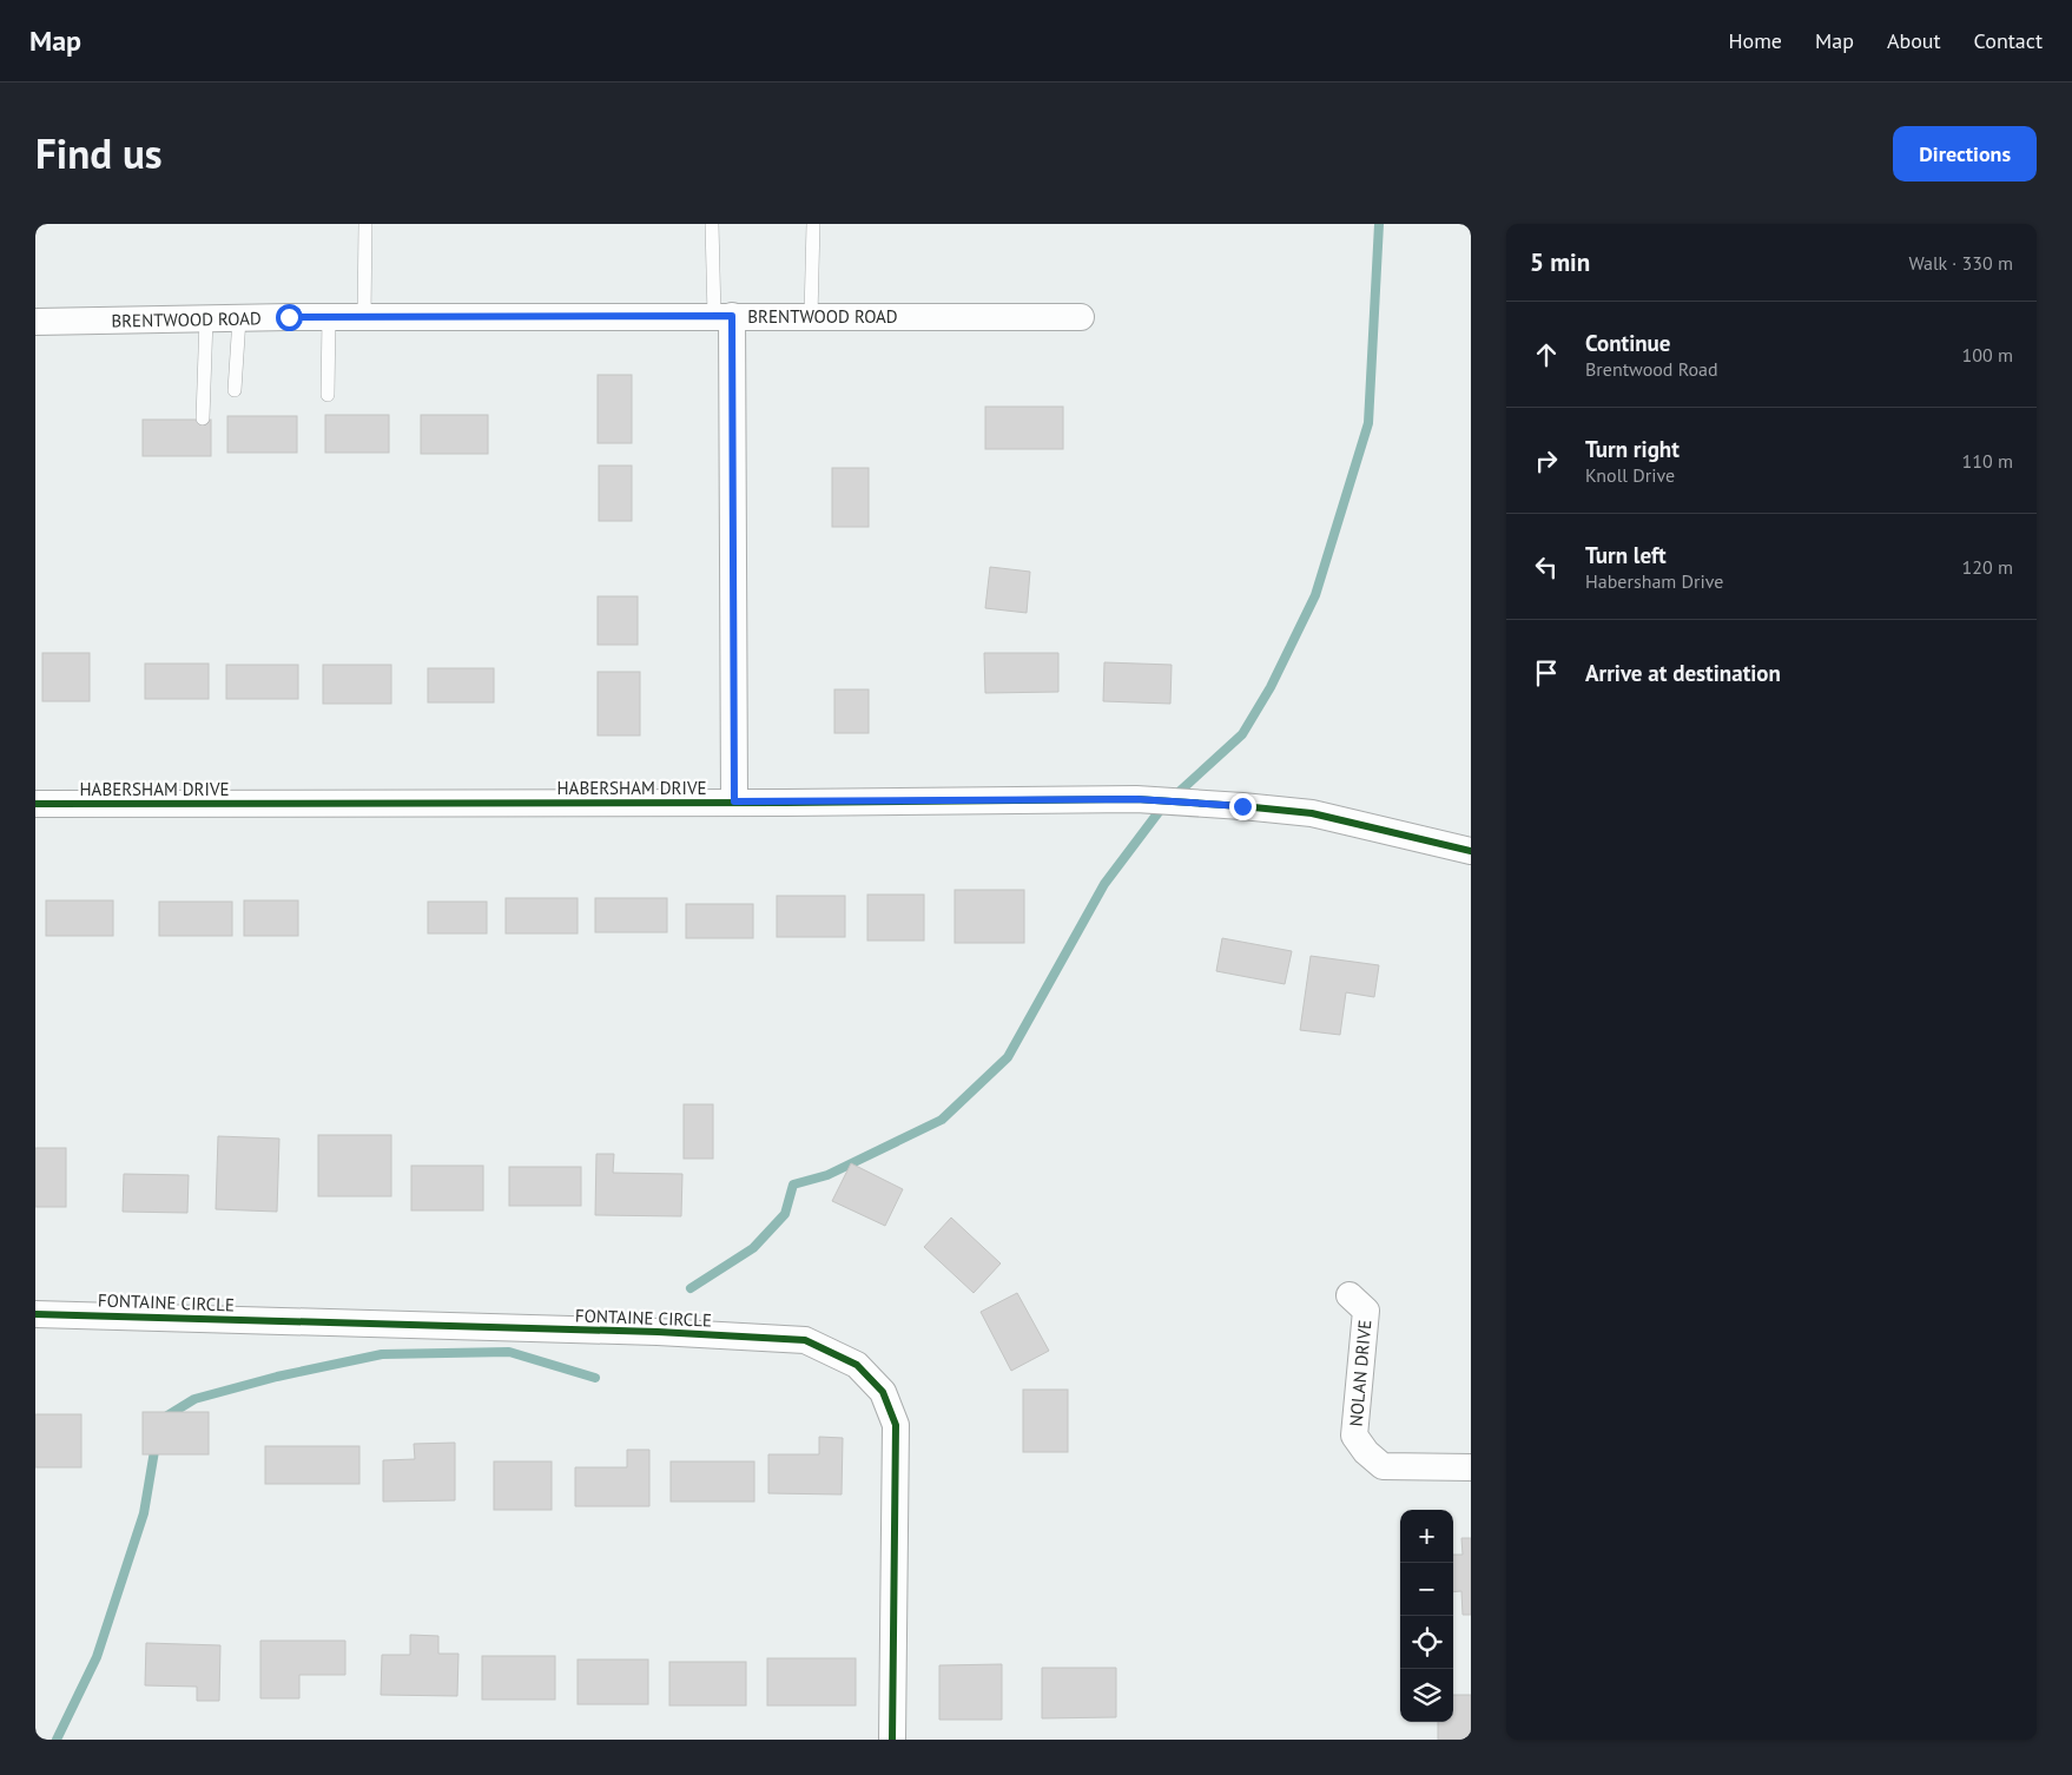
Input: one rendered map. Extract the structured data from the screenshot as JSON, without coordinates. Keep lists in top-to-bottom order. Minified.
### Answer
{"streets":{"street":["BRENTWOOD ROAD","HABERSHAM DRIVE","FONTAINE CIRCLE","NOLAN DRIVE"]},"page":{"header":"Map","nav":["Home","Map","About","Contact"],"title":"Find us","buttons":"Directions","heading":["5 min","Walk · 330 m"],"list":[["Continue","Brentwood Road","100 m"],["Turn right","Knoll Drive","110 m"],["Turn left","Habersham Drive","120 m"],"Arrive at destination"],"map_buttons":["+","−"]}}
